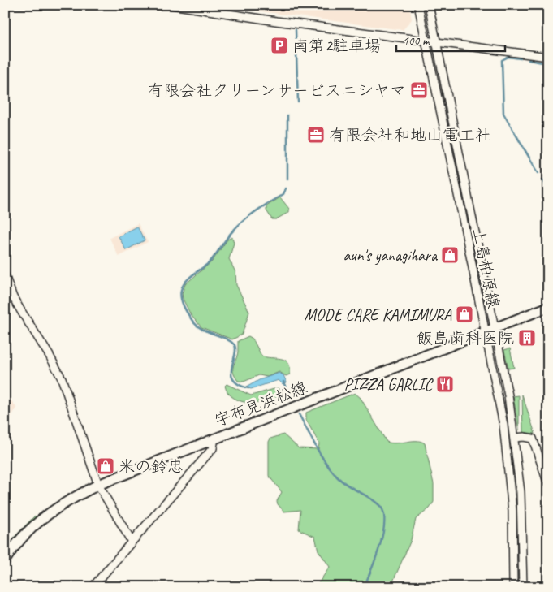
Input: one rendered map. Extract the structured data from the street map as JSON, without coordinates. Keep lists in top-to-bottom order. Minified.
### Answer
{"streets":{"main road":["宇布見浜松線"],"street":["上島柏原線"]},"crossings":[["上島柏原線","宇布見浜松線"]],"places":{"parking":["南第2駐車場"],"office":["有限会社クリーンサービスニシヤマ","有限会社和地山電工社"],"shop":["aun's yanagihara","MODE CARE KAMIMURA","米の鈴忠"],"building":["飯島歯科医院"],"restaurant":["PIZZA GARLIC"]},"scale_bar":"100 m"}
